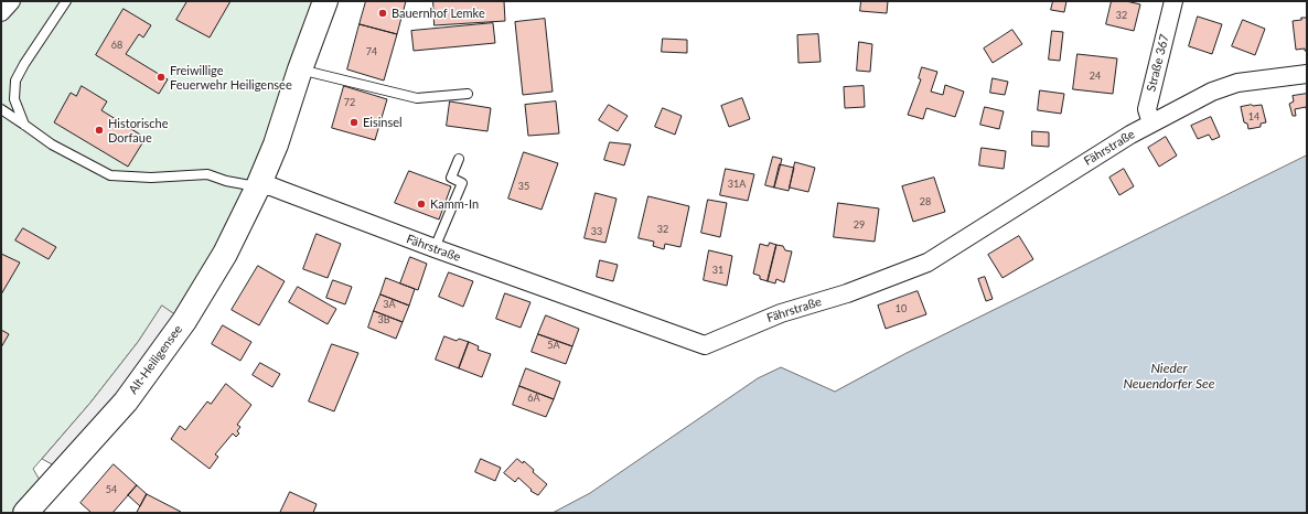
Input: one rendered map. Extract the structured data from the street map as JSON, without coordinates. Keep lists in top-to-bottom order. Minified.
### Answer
{"streets":{"main road":["Alt-Heiligensee"],"street":["Straße 367","Fährstraße"]},"crossings":[["Straße 367","Fährstraße"],["Fährstraße","Alt-Heiligensee"]],"water":["Nieder Neuendorfer See"],"places":["Bauernhof Lemke","Freiwillige Feuerwehr Heiligensee","Eisinsel","Historische Dorfaue","Kamm-In"],"house_numbers":["32","68","74","24","72","14","31A","35","28","29","32","33","31","3A","10","3B","5A","6A","54"]}
